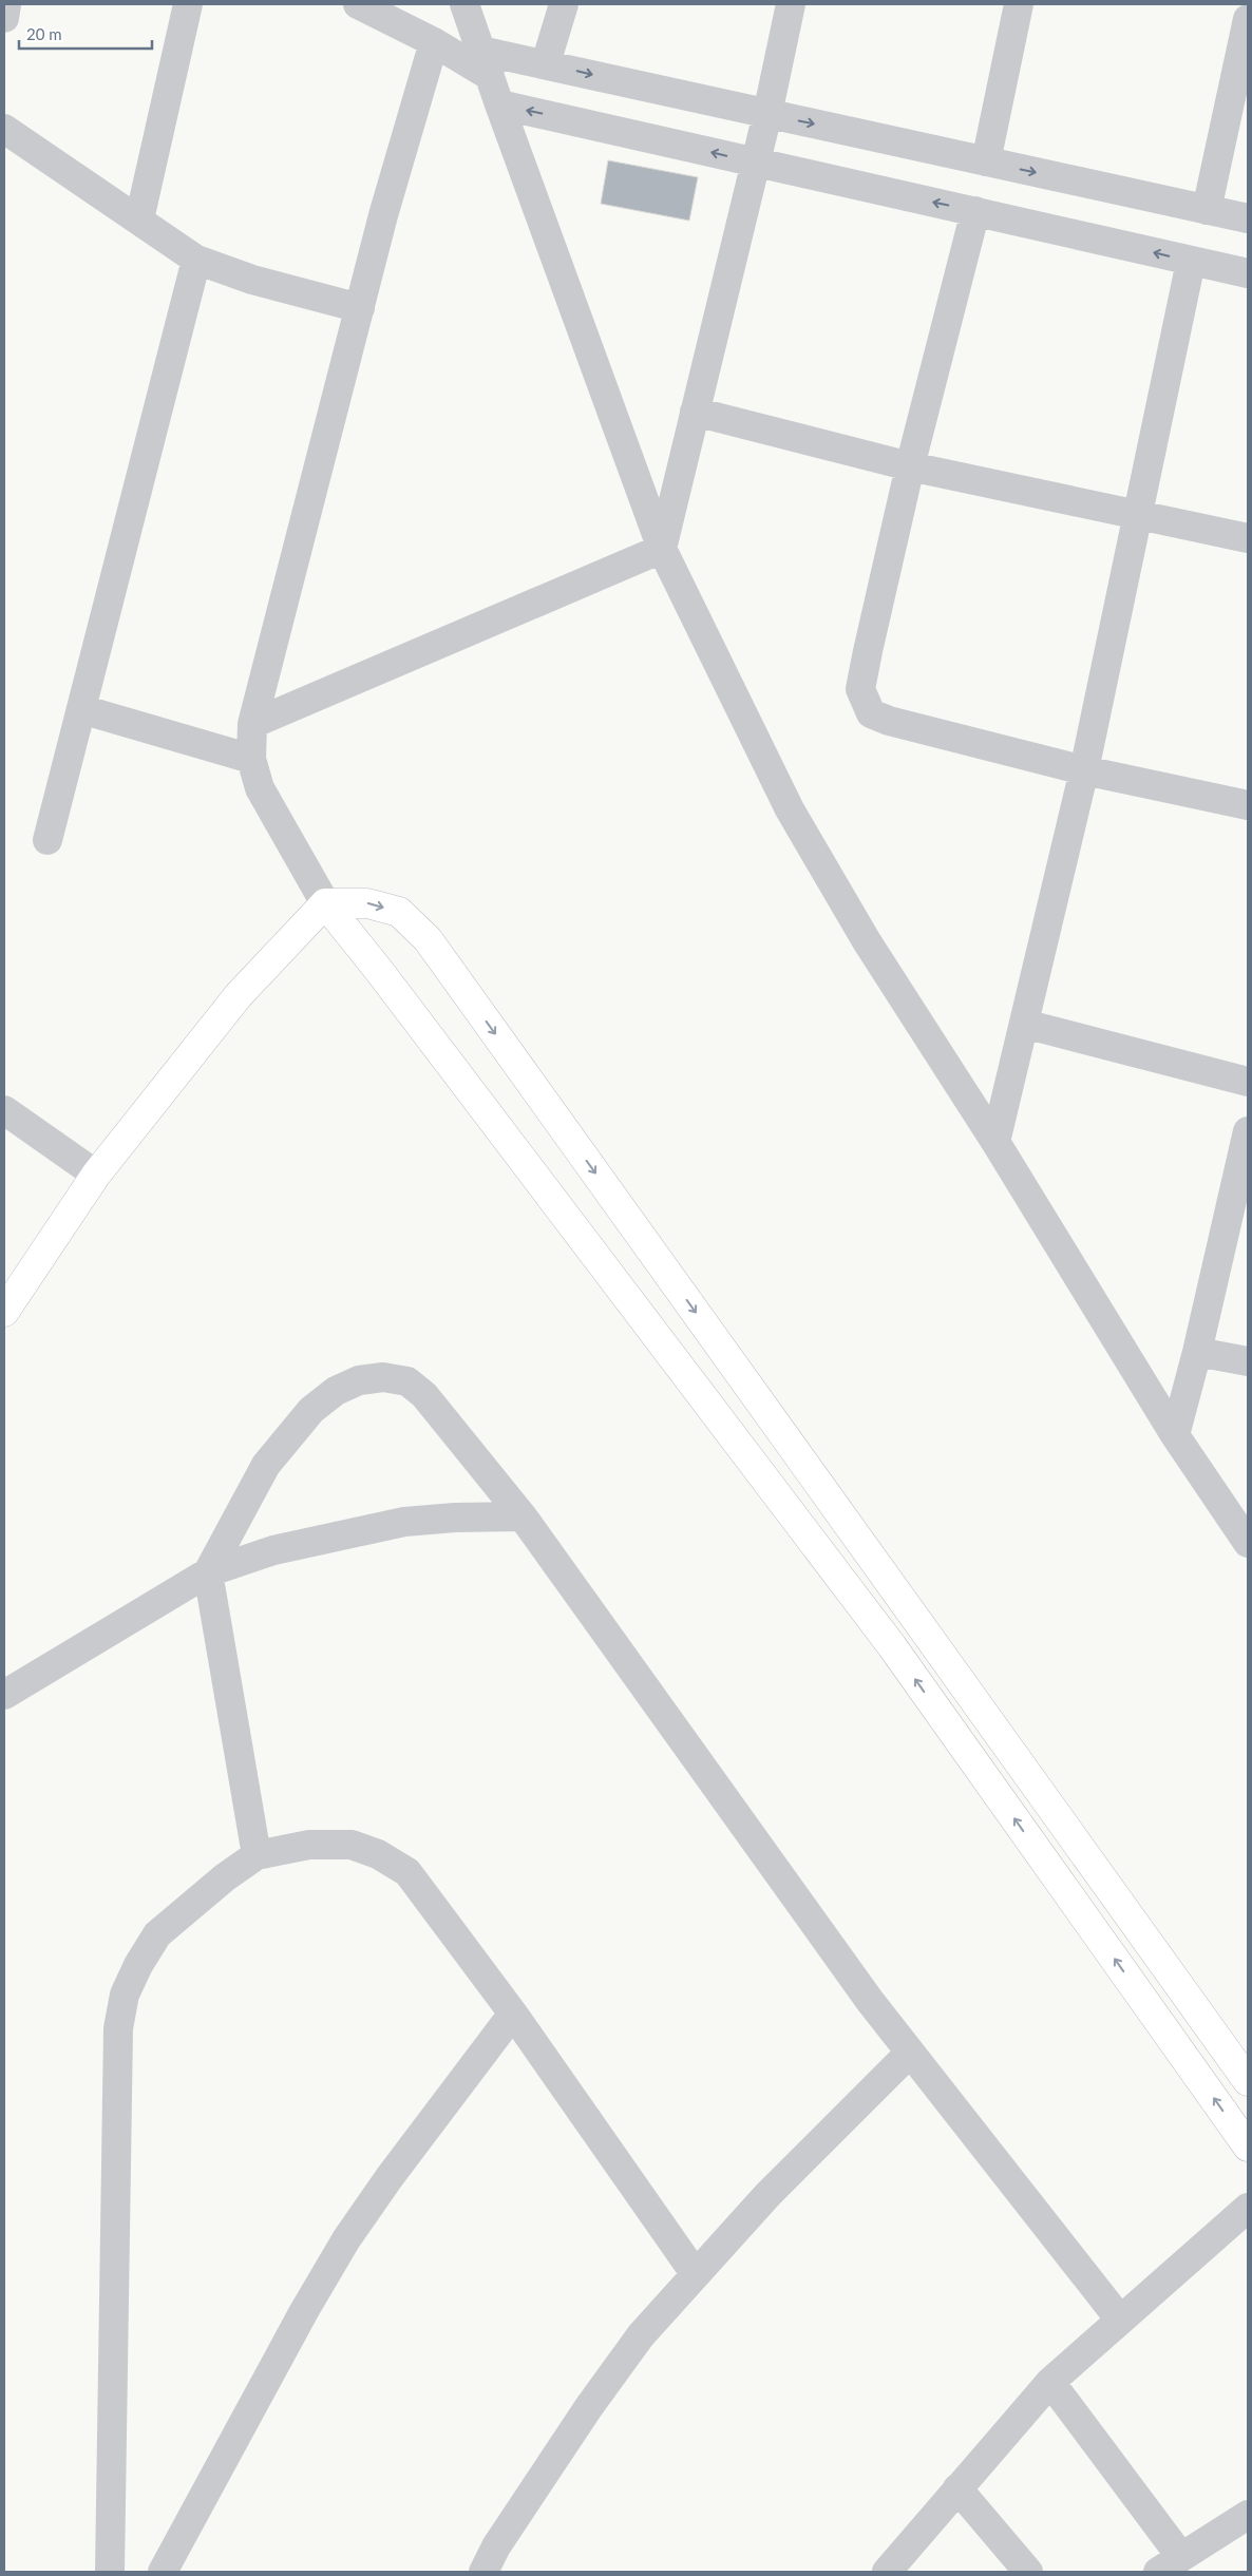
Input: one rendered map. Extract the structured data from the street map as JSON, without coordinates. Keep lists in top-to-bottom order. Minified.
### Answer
{"scale_bar":"20 m"}
